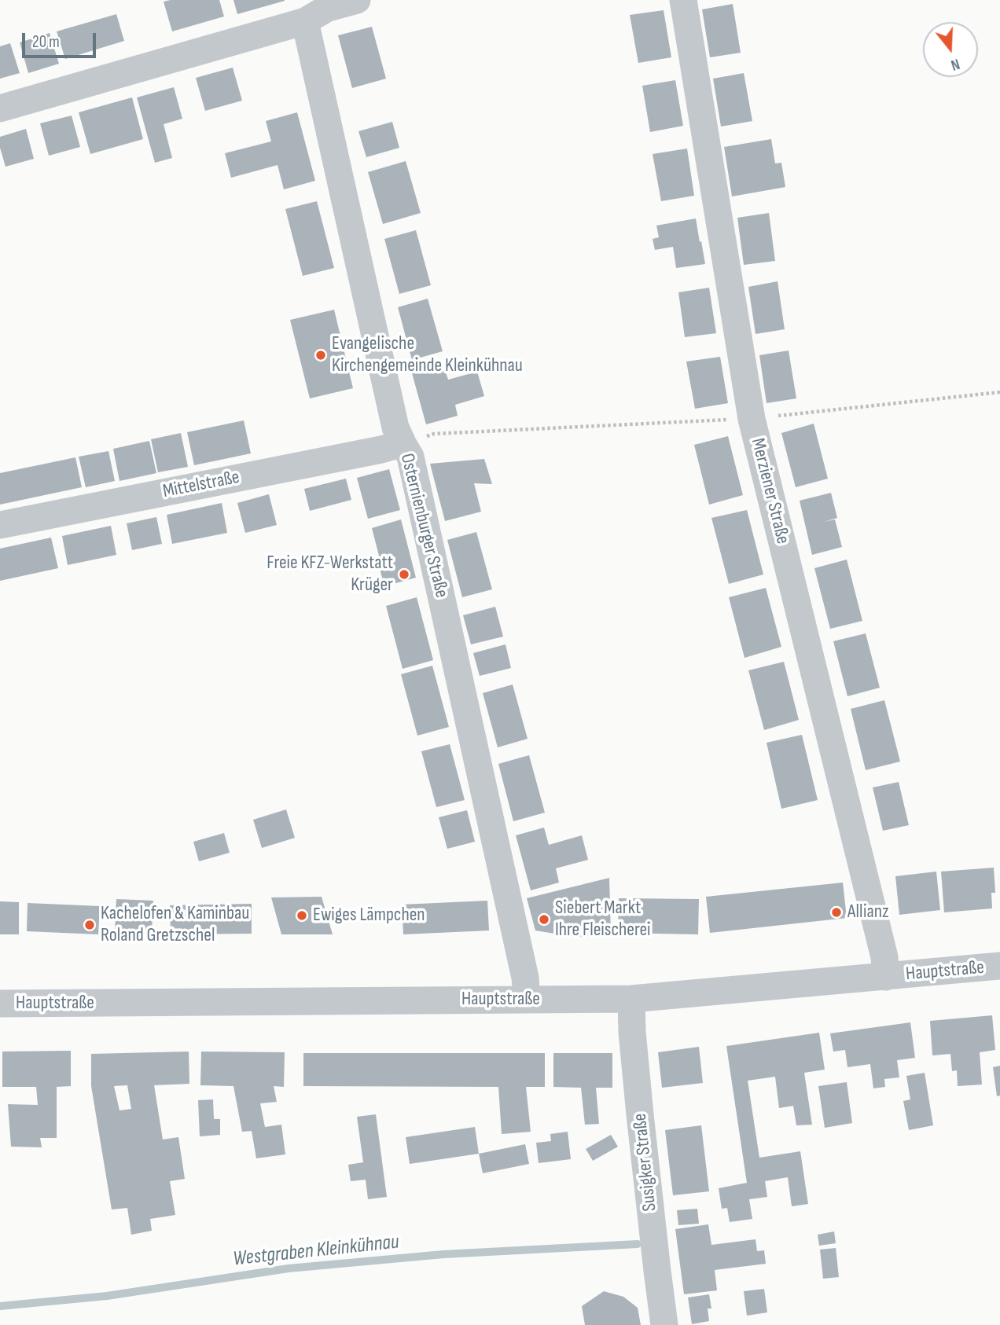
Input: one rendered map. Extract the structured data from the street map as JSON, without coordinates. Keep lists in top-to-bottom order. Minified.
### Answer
{"streets":{"street":["Mittelstraße","Merziener Straße","Osternienburger Straße","Hauptstraße","Susigker Straße"]},"crossings":[["Mittelstraße","Osternienburger Straße"],["Merziener Straße","Hauptstraße"],["Osternienburger Straße","Hauptstraße"],["Hauptstraße","Susigker Straße"]],"water":["Westgraben Kleinkühnau"],"places":["Evangelische Kirchengemeinde Kleinkühnau","Freie KFZ-Werkstatt Krüger","Allianz","Ewiges Lämpchen","Siebert Markt Ihre Fleischerei","Kachelofen & Kaminbau Roland Gretzschel"],"scale_bar":"20 m","north":"bottom"}
